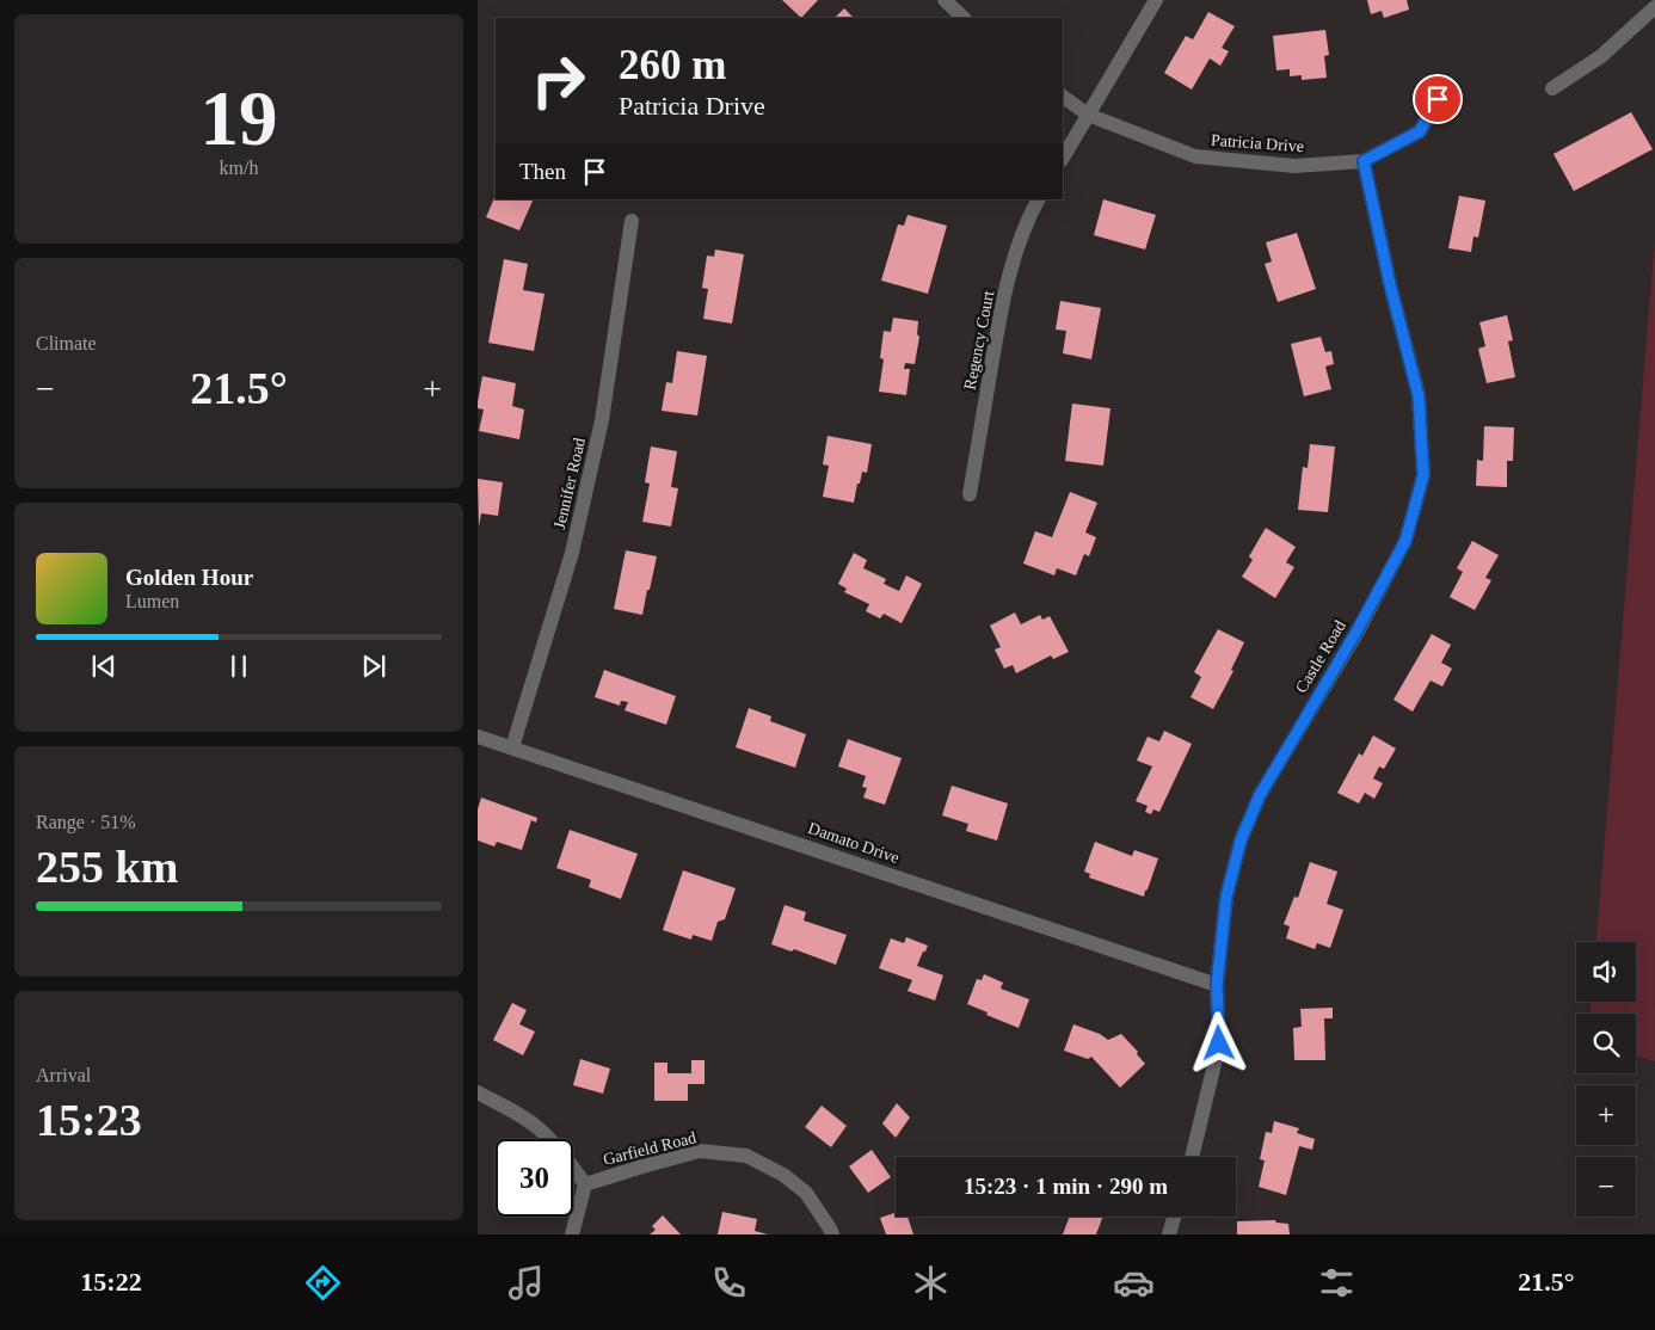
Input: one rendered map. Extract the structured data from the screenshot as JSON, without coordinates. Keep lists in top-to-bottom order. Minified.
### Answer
{"streets":{"street":["Patricia Drive","Regency Court","Jennifer Road","Castle Road","Damato Drive","Garfield Road"]},"crossings":[["Patricia Drive","Castle Road"],["Jennifer Road","Damato Drive"],["Castle Road","Damato Drive"]],"page":{"tile":[["19","km/h"],"Climate",["Range · 51%","255 km"],["Arrival","15:23"]],"turn":["260 m","Patricia Drive"],"then":"Then","heat":["−","21.5°","+"],"song":["Golden Hour","Lumen"],"map_buttons":["+","−"],"limit":"30","trip":"15:23 · 1 min · 290 m","tabs":["15:22","21.5°"]}}
